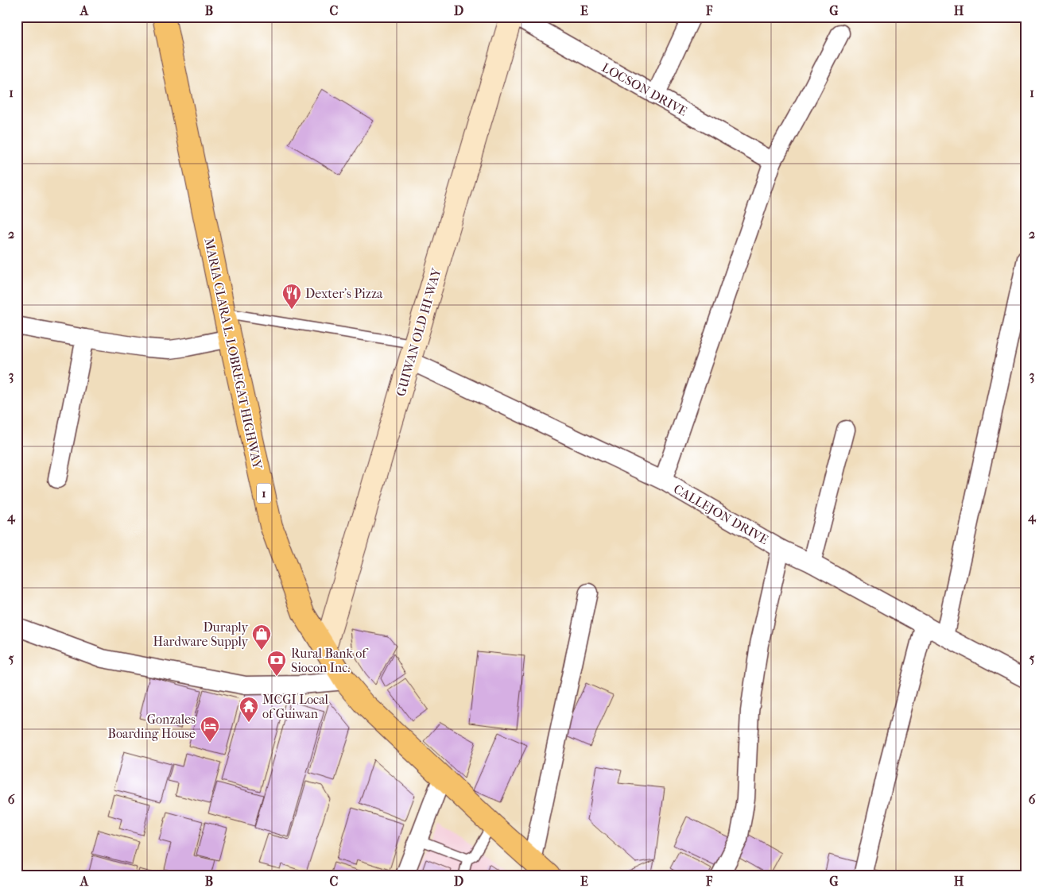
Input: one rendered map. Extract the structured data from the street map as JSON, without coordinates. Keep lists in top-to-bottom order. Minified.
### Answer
{"streets":{"highway":["MARIA CLARA L. LOBREGAT HIGHWAY","1"],"street":["LOCSON DRIVE","GUIWAN OLD HI-WAY","CALLEJON DRIVE"]},"crossings":[["GUIWAN OLD HI-WAY","MARIA CLARA L. LOBREGAT HIGHWAY"],["GUIWAN OLD HI-WAY","CALLEJON DRIVE"]],"places":{"restaurant":["Dexter's Pizza"],"shop":["Duraply Hardware Supply"],"bank":["Rural Bank of Siocon Inc."],"temple":["MCGI Local of Guiwan"],"hotel":["Gonzales Boarding House"]},"grid":{"columns":["A","B","C","D","E","F","G","H"],"rows":["1","2","3","4","5","6"]}}
